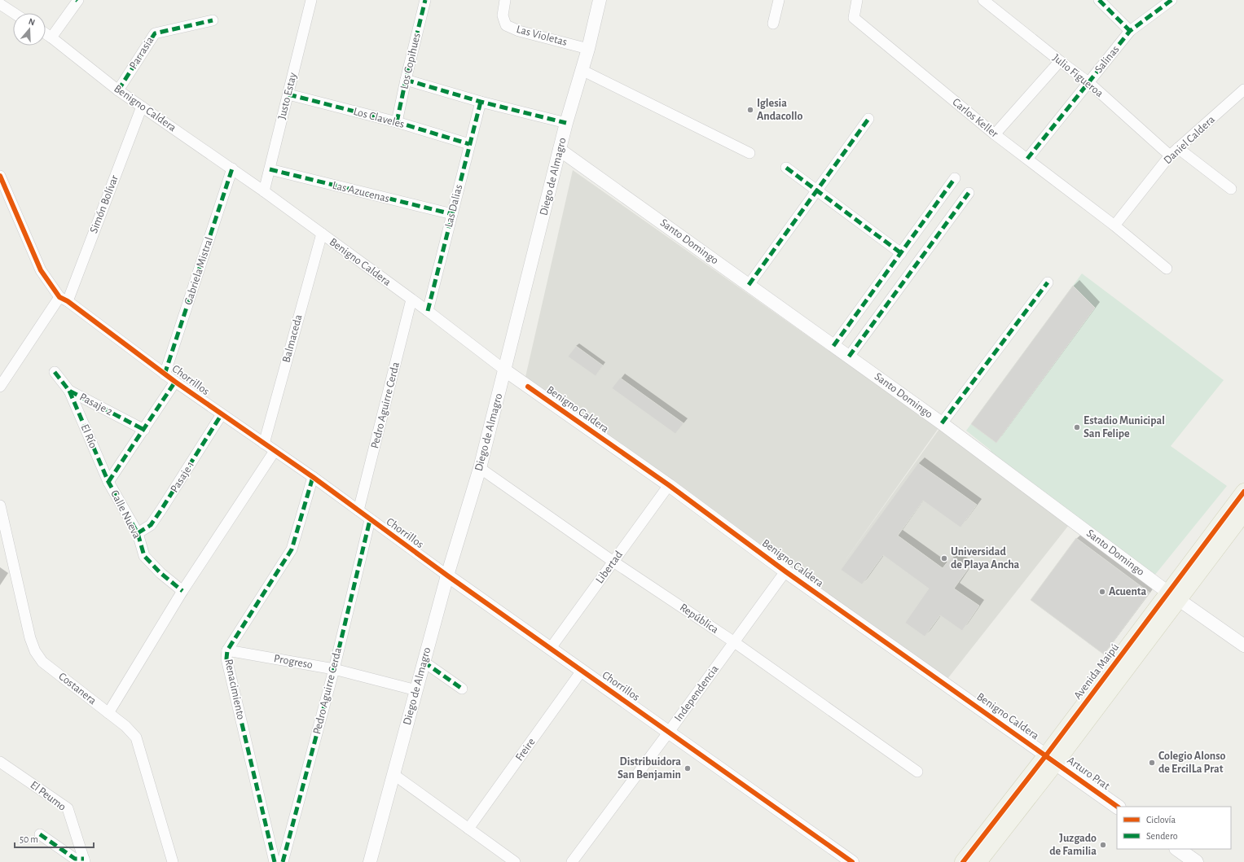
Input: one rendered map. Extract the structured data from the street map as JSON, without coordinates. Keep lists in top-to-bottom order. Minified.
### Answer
{"streets":{"main road":["Avenida Maipú","Arturo Prat"],"street":["Las Violetas","Parrasia","Salinas","Los Copihues","Julio Figueroa","Justo Estay","Benigno Caldera","Los Claveles","Carlos Keller","Daniel Caldera","Diego de Almagro","Las Azucenas","Simón Bolívar","Las Dalias","Santo Domingo","Gabriela Mistral","Balmaceda","Chorrillos","Pasaje 2","Pedro Aguirre Cerda","El Río","Pasaje 1","Calle Nueva","Libertad","República","Progreso","Costanera","Renacimiento","Independencia","Freire","El Peumo"]},"crossings":[["Las Violetas","Diego de Almagro"],["Parrasia","Benigno Caldera"],["Salinas","Julio Figueroa"],["Salinas","Carlos Keller"],["Los Copihues","Los Claveles"],["Julio Figueroa","Daniel Caldera"],["Justo Estay","Benigno Caldera"],["Justo Estay","Los Claveles"],["Justo Estay","Las Azucenas"],["Benigno Caldera","Diego de Almagro"],["Benigno Caldera","Simón Bolívar"],["Benigno Caldera","Las Dalias"],["Benigno Caldera","Gabriela Mistral"],["Benigno Caldera","Balmaceda"],["Benigno Caldera","Pedro Aguirre Cerda"],["Benigno Caldera","Libertad"],["Benigno Caldera","Avenida Maipú"],["Benigno Caldera","Independencia"],["Benigno Caldera","Arturo Prat"],["Los Claveles","Las Dalias"],["Carlos Keller","Daniel Caldera"],["Diego de Almagro","Santo Domingo"],["Diego de Almagro","Chorrillos"],["Diego de Almagro","República"],["Diego de Almagro","Progreso"],["Las Azucenas","Las Dalias"],["Simón Bolívar","Chorrillos"],["Santo Domingo","Avenida Maipú"],["Gabriela Mistral","Chorrillos"],["Balmaceda","Chorrillos"],["Chorrillos","Pedro Aguirre Cerda"],["Chorrillos","Pasaje 1"],["Chorrillos","Calle Nueva"],["Chorrillos","Libertad"],["Chorrillos","Renacimiento"],["Chorrillos","Independencia"],["Chorrillos","Freire"],["Pasaje 2","El Río"],["Pasaje 2","Calle Nueva"],["Pedro Aguirre Cerda","Progreso"],["El Río","Calle Nueva"],["Pasaje 1","Calle Nueva"],["Libertad","República"],["República","Independencia"],["Progreso","Renacimiento"],["Avenida Maipú","Arturo Prat"]],"places":["Iglesia Andacollo","Estadio Municipal San Felipe","Universidad de Playa Ancha","Acuenta","Colegio Alonso de ErcilLa Prat","Distribuidora San Benjamin","Juzgado de Familia"],"legend":["Ciclovía","Sendero"],"scale_bar":"50 m","north":"top"}
